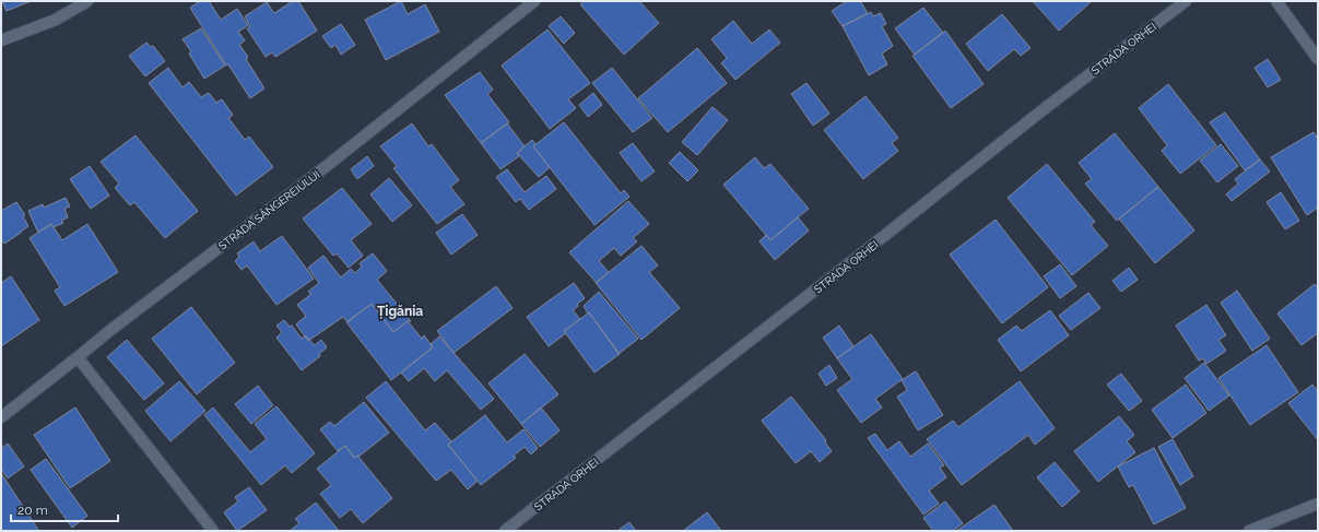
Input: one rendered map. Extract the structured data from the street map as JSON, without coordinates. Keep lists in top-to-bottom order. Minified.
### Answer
{"streets":{"street":["STRADA ORHEI","STRADA SÂNGEREIULUI"]},"districts":["Țigănia"],"scale_bar":"20 m"}
